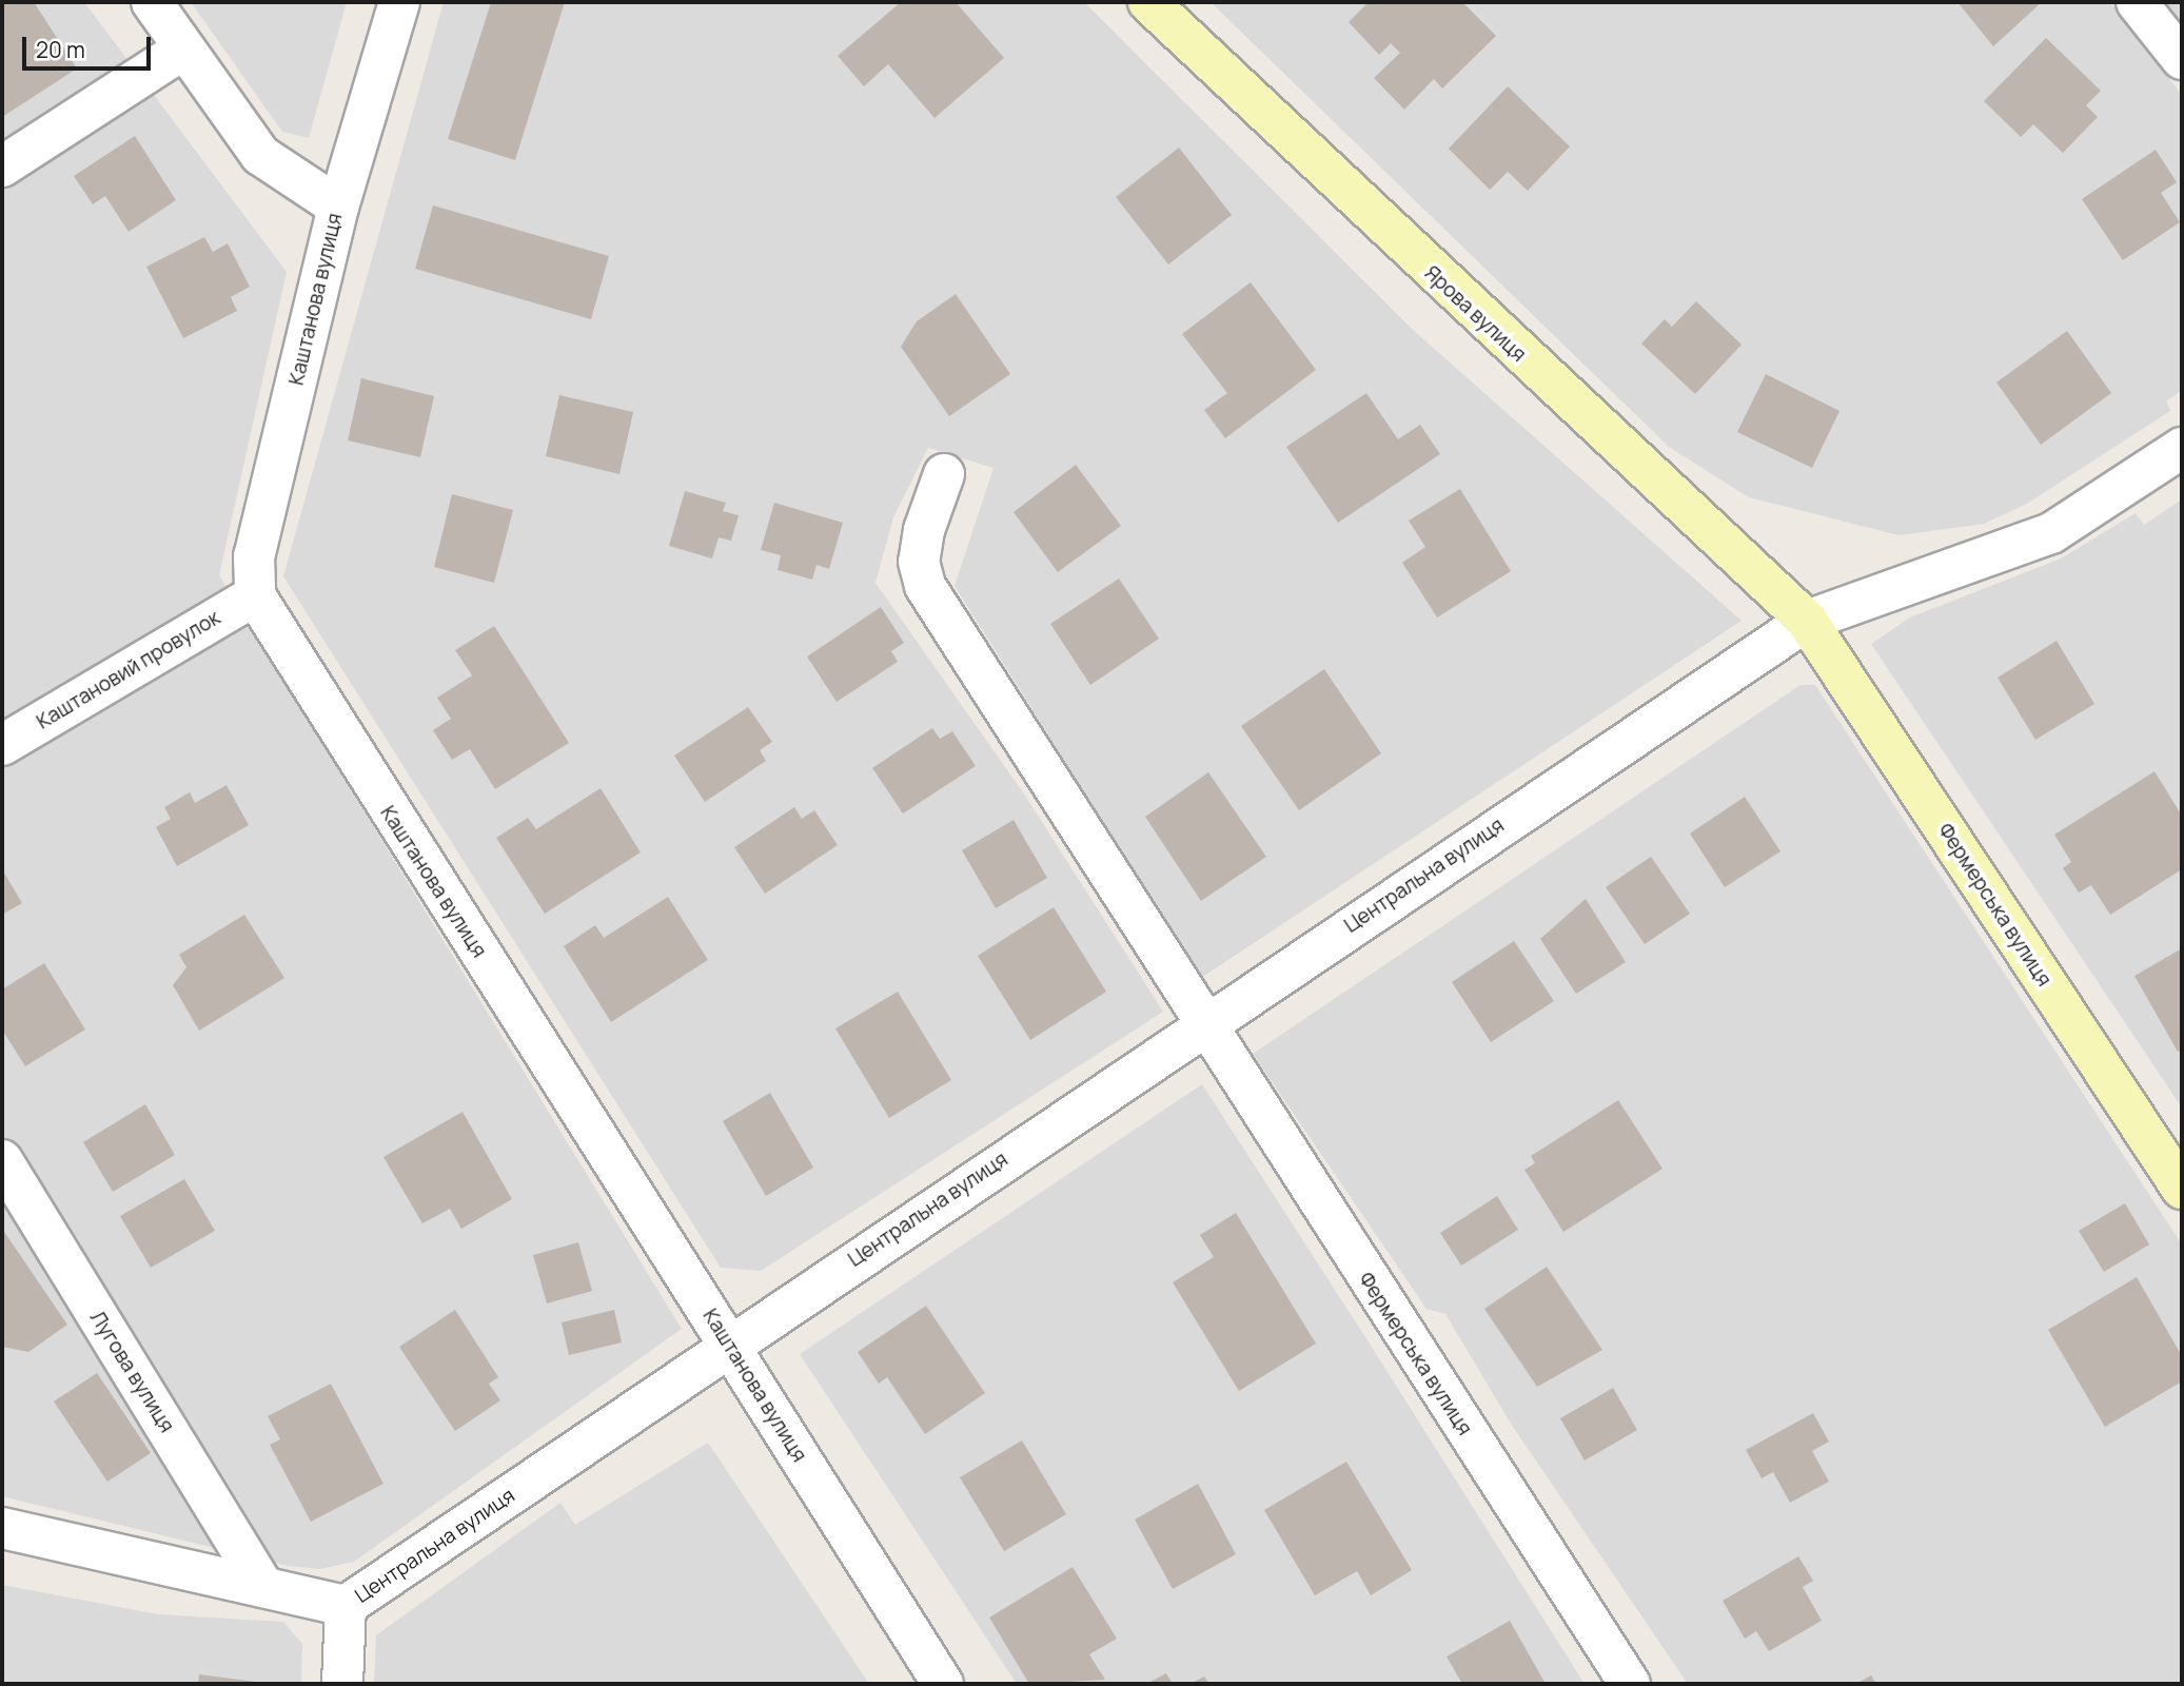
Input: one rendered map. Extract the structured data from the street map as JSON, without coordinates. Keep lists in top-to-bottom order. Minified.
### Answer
{"streets":{"main road":["Ярова вулиця","Фермерська вулиця"],"street":["Каштанова вулиця","Каштановий провулок","Центральна вулиця","Лугова вулиця"]},"crossings":[["Каштанова вулиця","Каштановий провулок"],["Каштанова вулиця","Центральна вулиця"],["Ярова вулиця","Центральна вулиця"],["Ярова вулиця","Фермерська вулиця"],["Центральна вулиця","Фермерська вулиця"],["Центральна вулиця","Лугова вулиця"]],"scale_bar":"20 m"}
